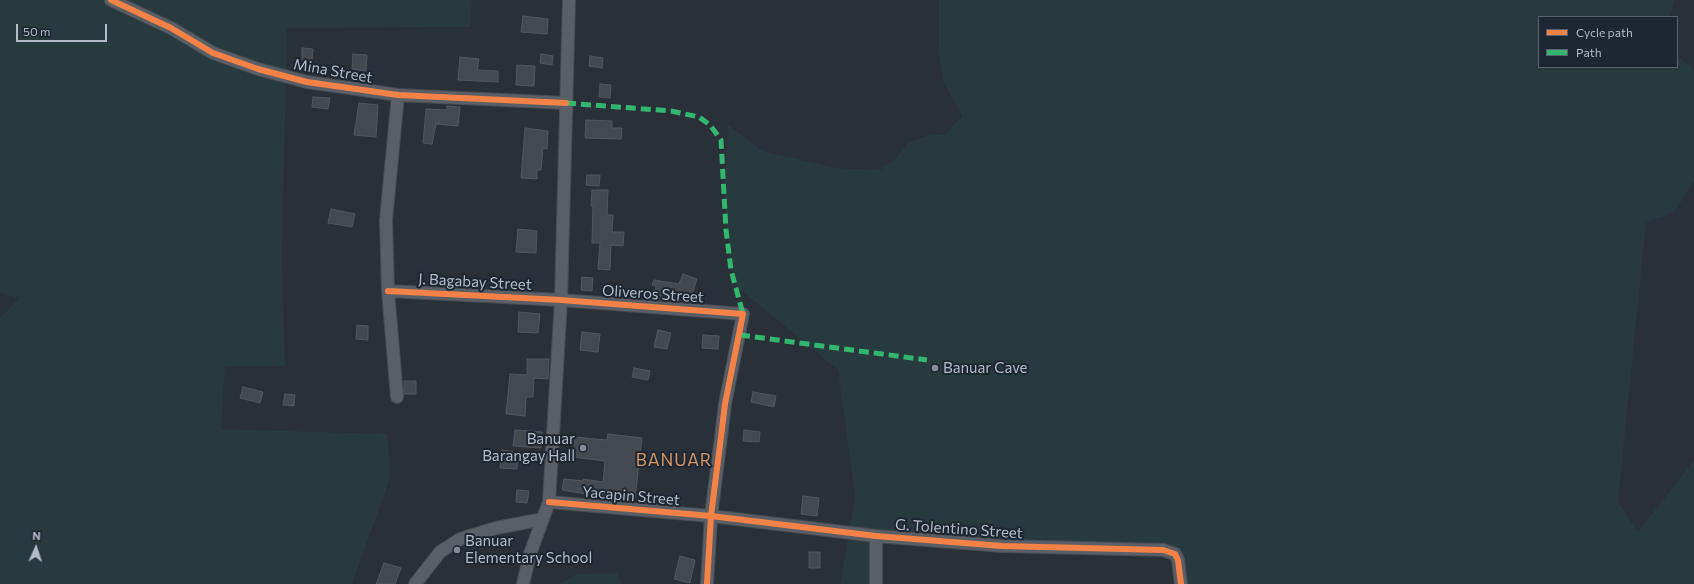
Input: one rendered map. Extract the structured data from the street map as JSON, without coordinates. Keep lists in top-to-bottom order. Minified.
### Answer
{"streets":{"street":["Mina Street","J. Bagabay Street","Oliveros Street","Yacapin Street","G. Tolentino Street"]},"crossings":[["J. Bagabay Street","Oliveros Street"],["Oliveros Street","Yacapin Street"],["Oliveros Street","G. Tolentino Street"],["Yacapin Street","G. Tolentino Street"]],"districts":["BANUAR"],"places":["Banuar Cave","Banuar Barangay Hall","Banuar Elementary School"],"legend":["Cycle path","Path"],"scale_bar":"50 m","north":"top"}
